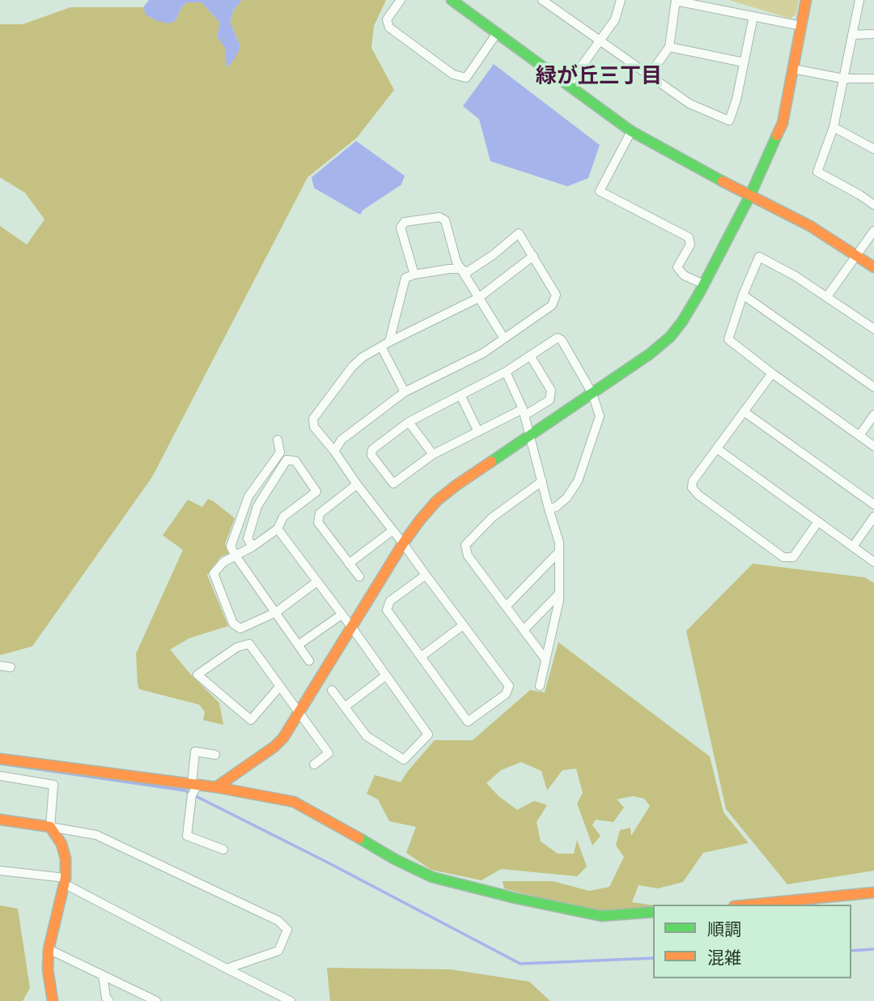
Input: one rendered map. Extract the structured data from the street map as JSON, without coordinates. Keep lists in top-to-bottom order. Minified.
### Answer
{"districts":["緑が丘三丁目"],"legend":["順調","混雑"]}
